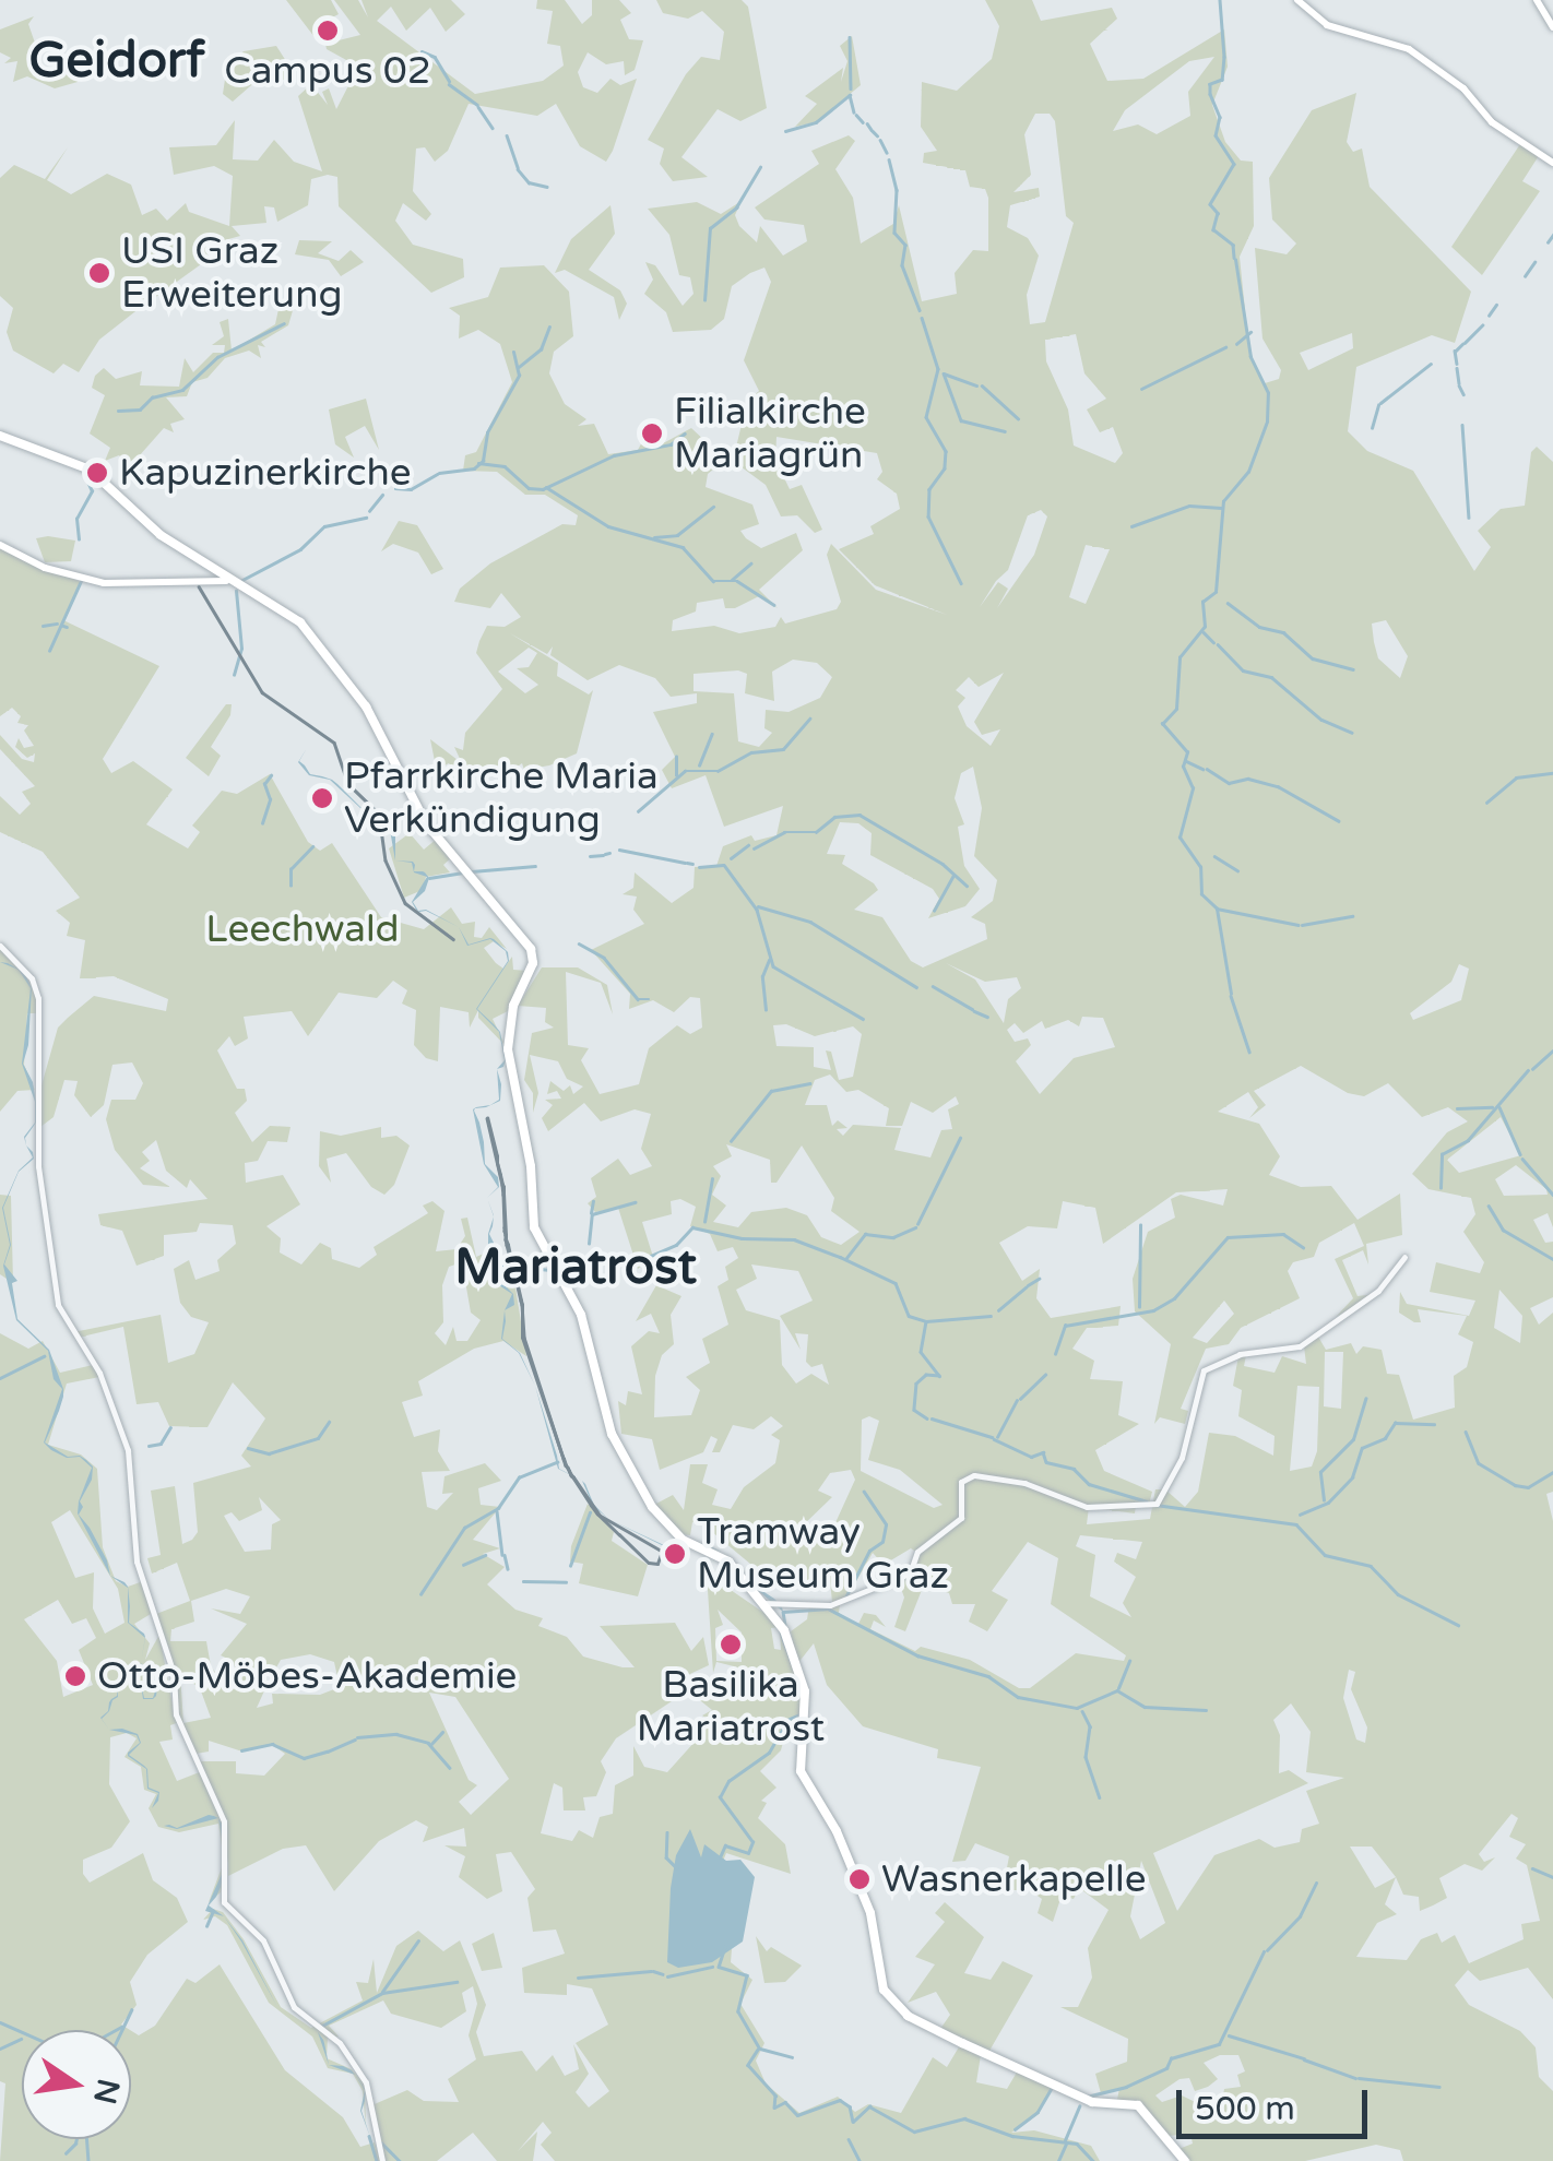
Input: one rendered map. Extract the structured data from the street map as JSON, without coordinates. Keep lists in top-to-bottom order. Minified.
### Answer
{"districts":["Geidorf","Mariatrost"],"parks":["Leechwald"],"places":["Campus 02","USI Graz Erweiterung","Filialkirche Mariagrün","Kapuzinerkirche","Pfarrkirche Maria Verkündigung","Tramway Museum Graz","Basilika Mariatrost","Otto-Möbes-Akademie","Wasnerkapelle"],"scale_bar":"500 m","north":"right"}
